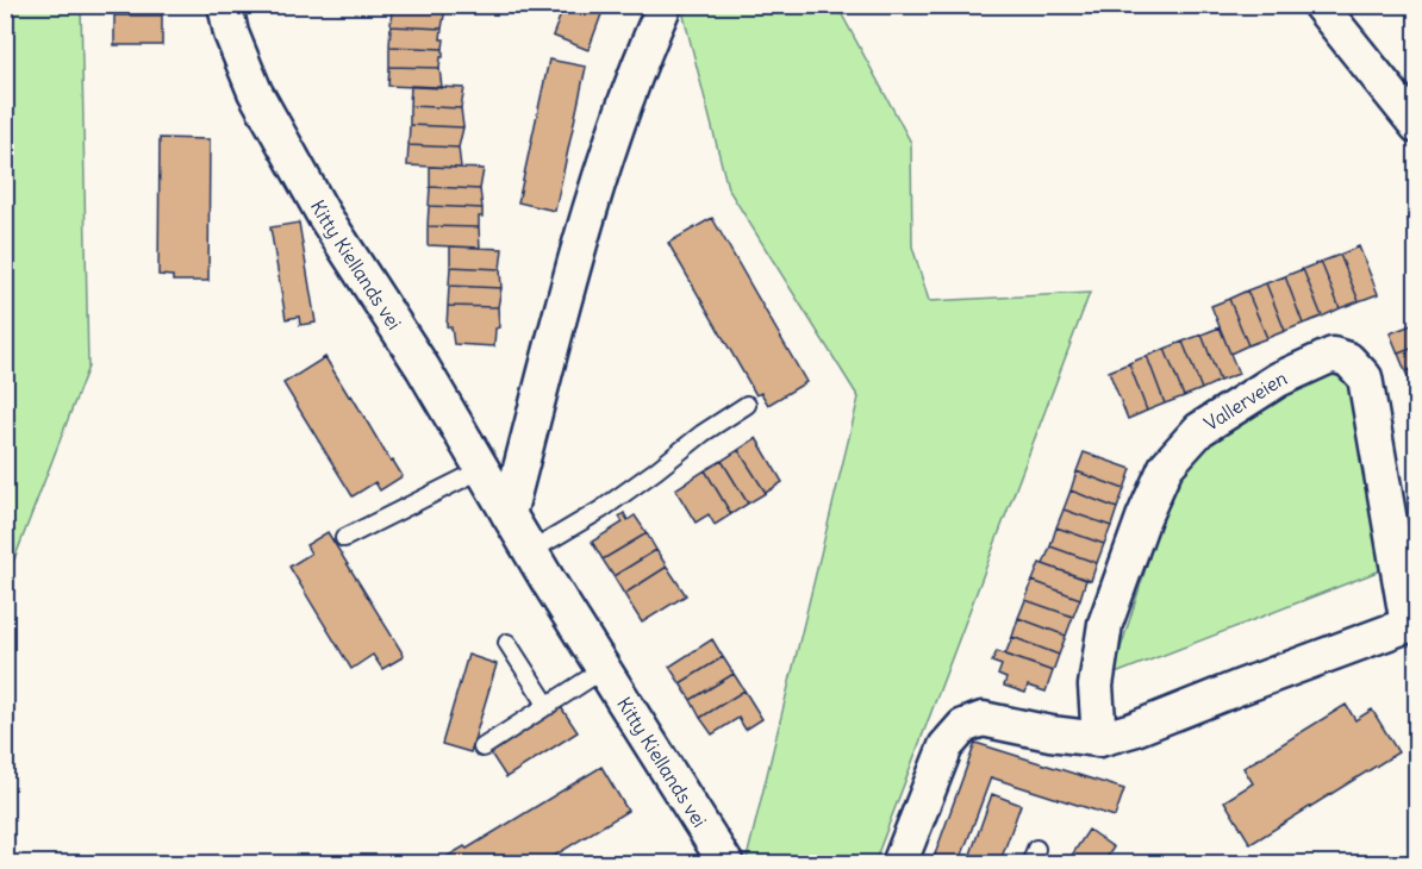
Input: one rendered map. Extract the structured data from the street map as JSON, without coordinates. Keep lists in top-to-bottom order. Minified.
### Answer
{"streets":{"street":["Kitty Kiellands vei","Vallerveien"]}}
